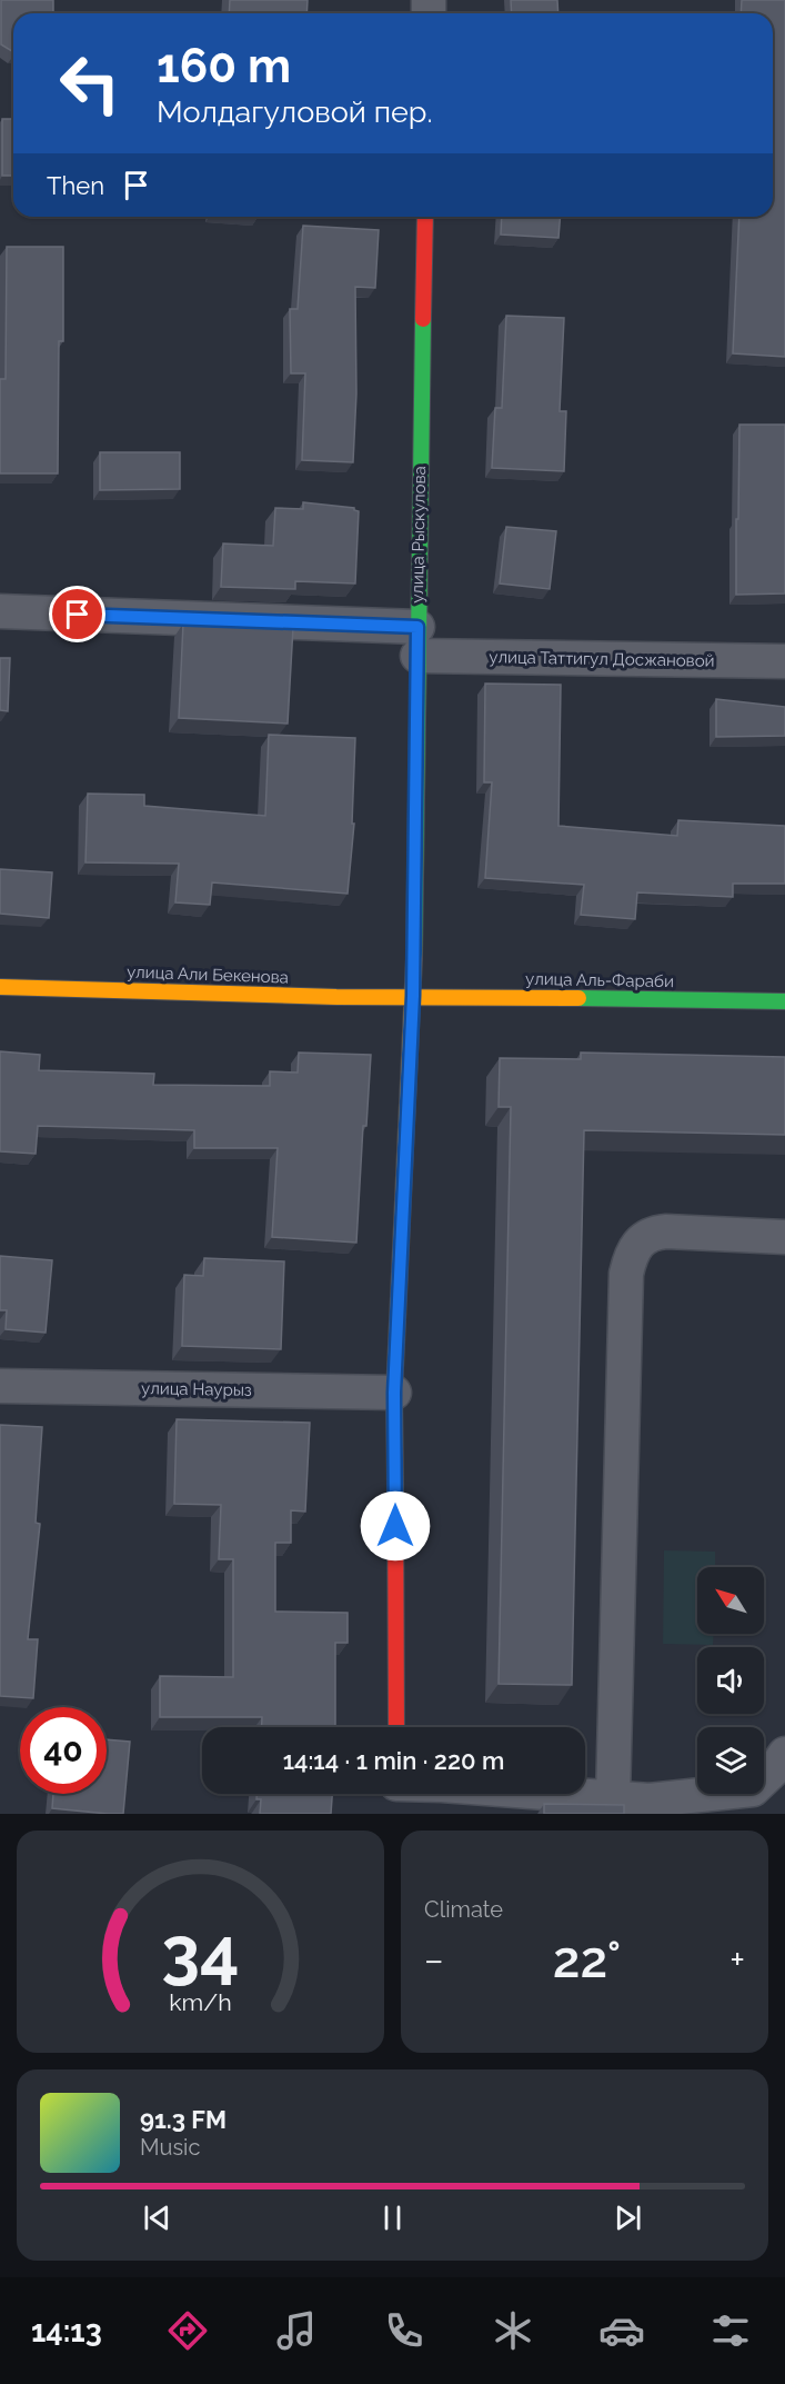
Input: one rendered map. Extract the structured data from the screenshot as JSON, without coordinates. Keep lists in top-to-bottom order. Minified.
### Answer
{"streets":{"street":["улица Рыскулова","улица Таттигул Досжановой","улица Али Бекенова","улица Аль-Фараби","улица Наурыз"]},"crossings":[["улица Рыскулова","улица Таттигул Досжановой"],["улица Рыскулова","улица Али Бекенова"],["улица Рыскулова","улица Аль-Фараби"],["улица Рыскулова","улица Наурыз"],["улица Али Бекенова","улица Аль-Фараби"]],"north":"top left","page":{"turn":["160 m","Молдагуловой пер."],"then":"Then","limit":"40","trip":"14:14 · 1 min · 220 m","tile":"Climate","heat":["−","22°","+"],"song":["91.3 FM","Music"],"tabs":"14:13","gauge":["34","km/h"]}}
